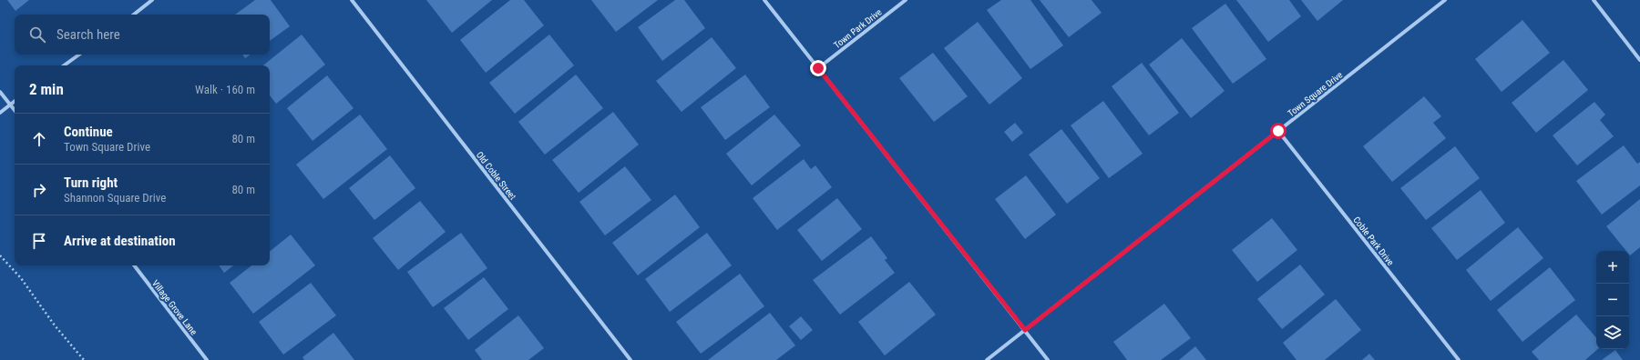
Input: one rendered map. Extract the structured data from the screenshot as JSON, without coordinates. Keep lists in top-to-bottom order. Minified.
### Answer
{"streets":{"street":["Town Park Drive","Town Square Drive","Old Coble Street","Coble Park Drive","Village Grove Lane"]},"crossings":[["Town Square Drive","Coble Park Drive"]],"page":{"search":"Search here","heading":["2 min","Walk · 160 m"],"list":[["Continue","Town Square Drive","80 m"],["Turn right","Shannon Square Drive","80 m"],"Arrive at destination"],"map_buttons":["+","−"]}}
